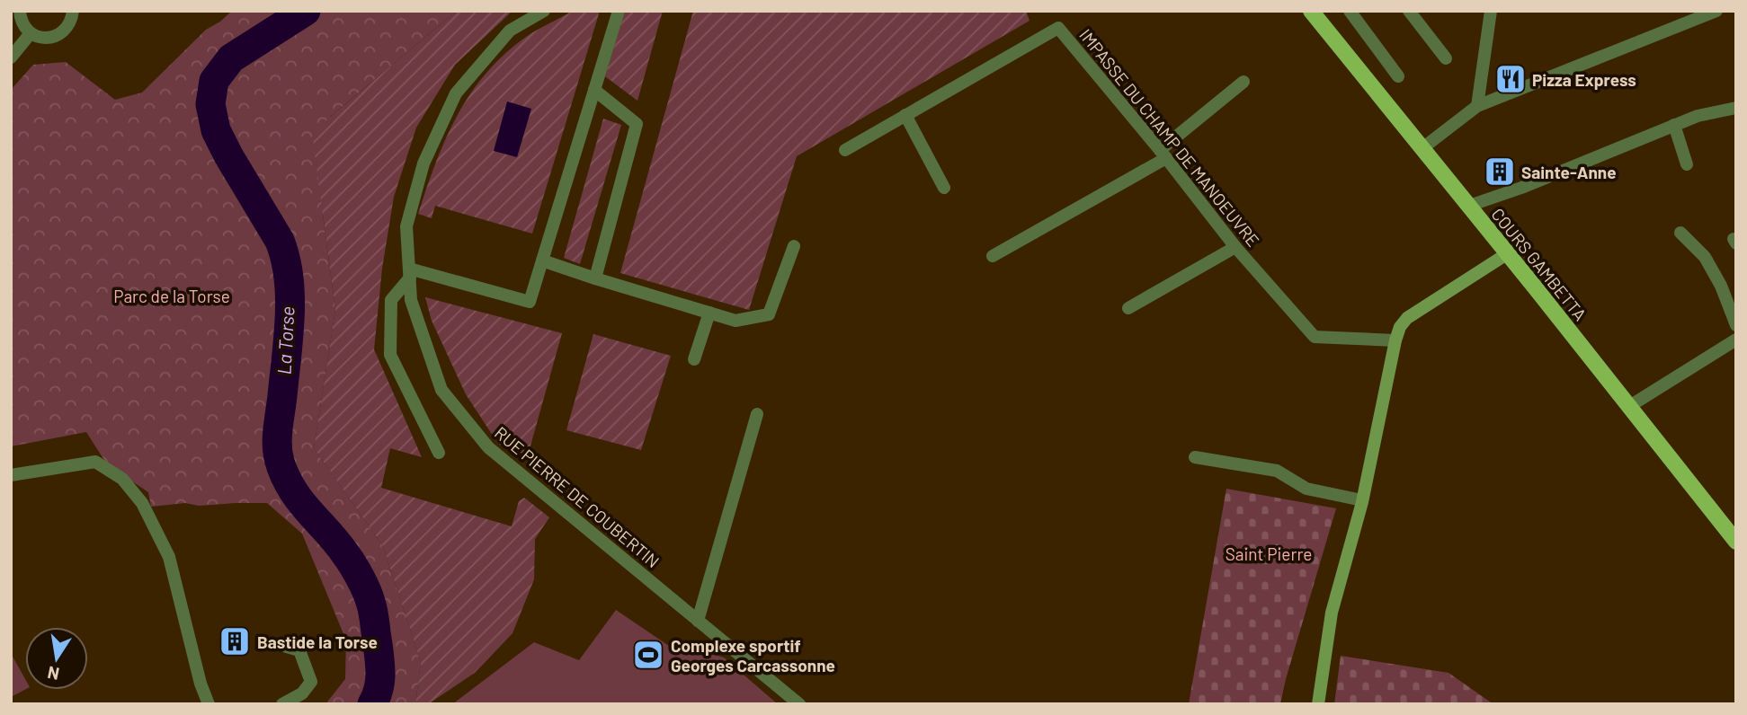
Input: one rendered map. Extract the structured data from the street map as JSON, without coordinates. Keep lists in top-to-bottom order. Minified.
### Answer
{"streets":{"main road":["COURS GAMBETTA"],"street":["IMPASSE DU CHAMP DE MANOEUVRE","RUE PIERRE DE COUBERTIN"]},"water":["La Torse"],"parks":["Parc de la Torse","Saint Pierre"],"places":{"restaurant":["Pizza Express"],"building":["Sainte-Anne","Bastide la Torse"],"sports":["Complexe sportif Georges Carcassonne"]},"north":"bottom"}
